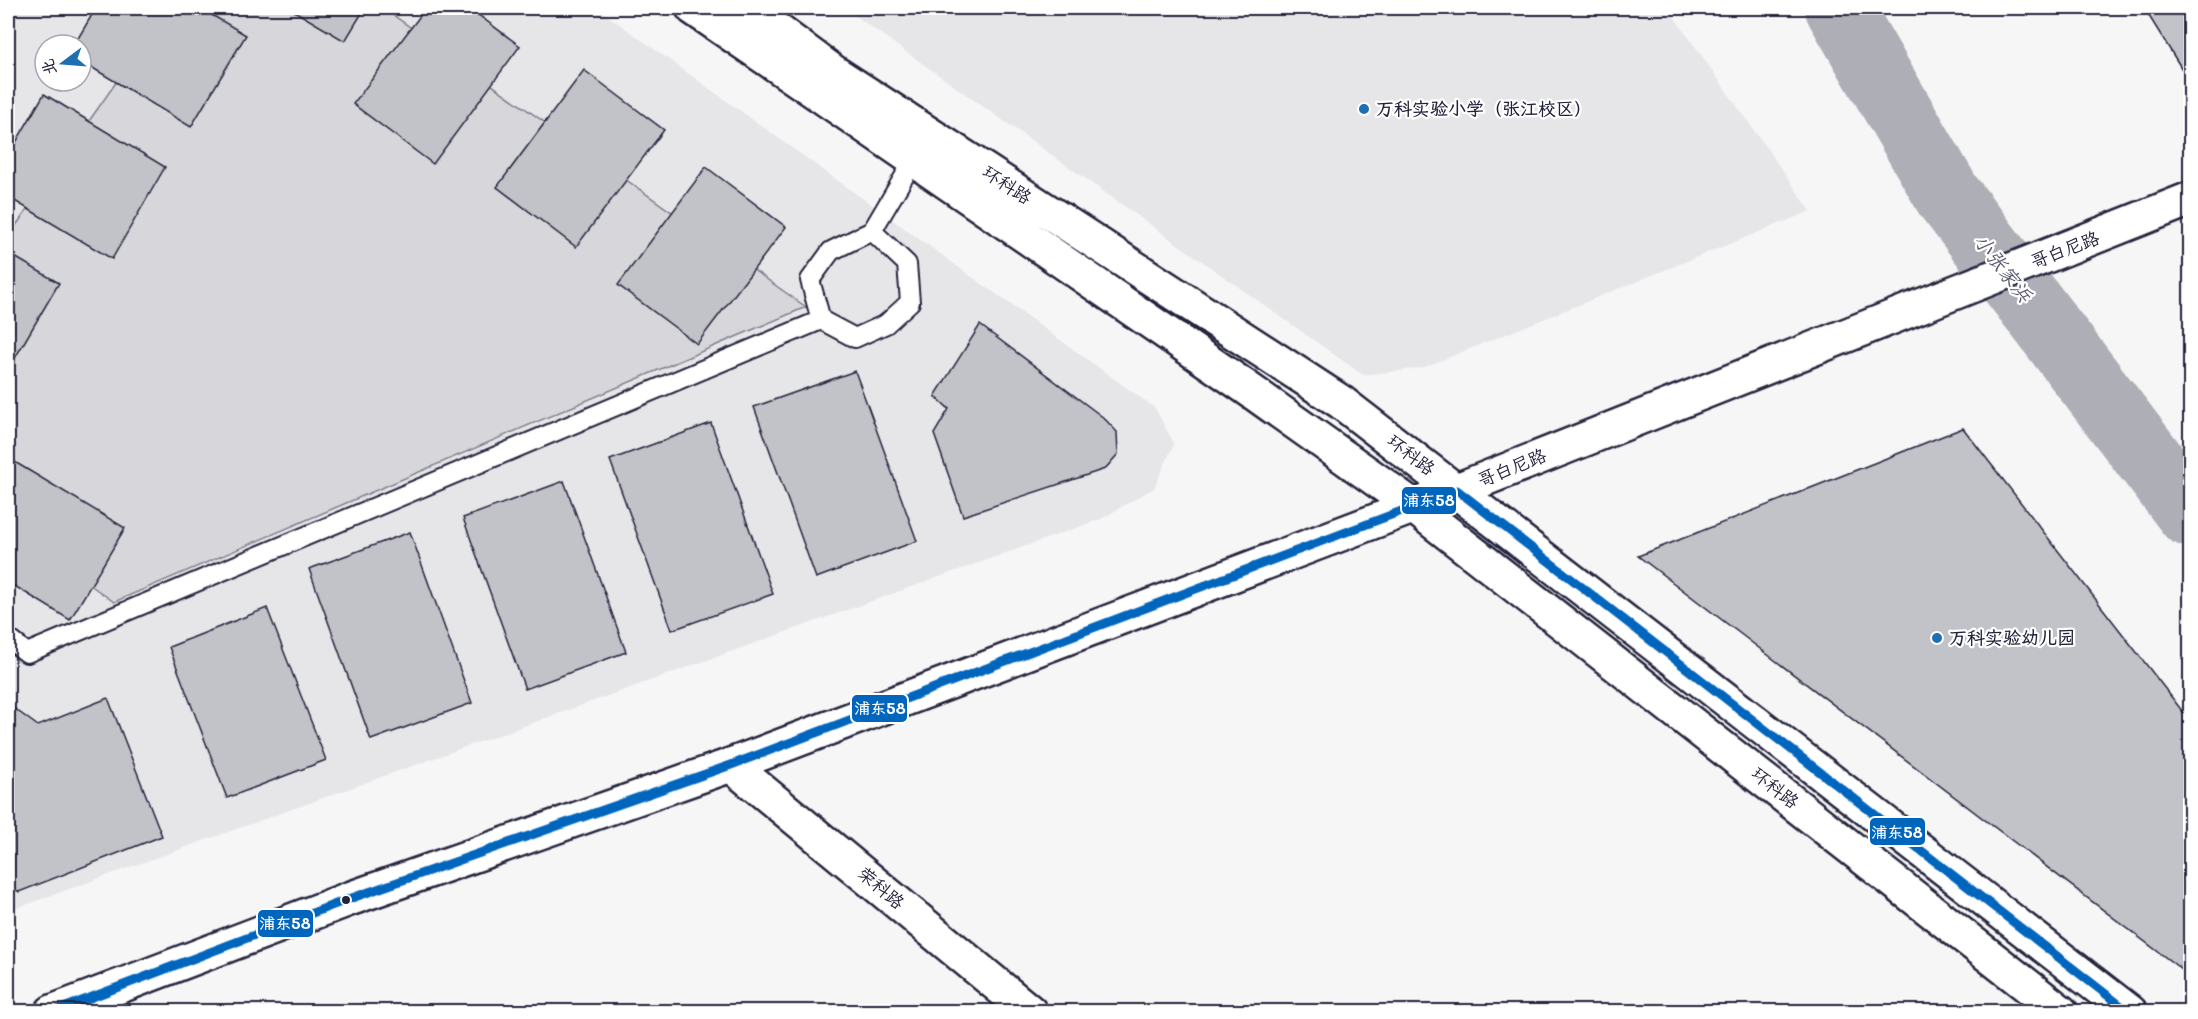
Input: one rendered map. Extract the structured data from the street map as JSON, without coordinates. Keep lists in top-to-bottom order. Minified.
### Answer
{"streets":{"street":["环科路","哥白尼路","荣科路"]},"crossings":[["环科路","哥白尼路"],["哥白尼路","荣科路"]],"water":["小张家浜"],"places":["万科实验小学（张江校区）","万科实验幼儿园"],"lines":["transit line 浦东58"],"north":"left"}
